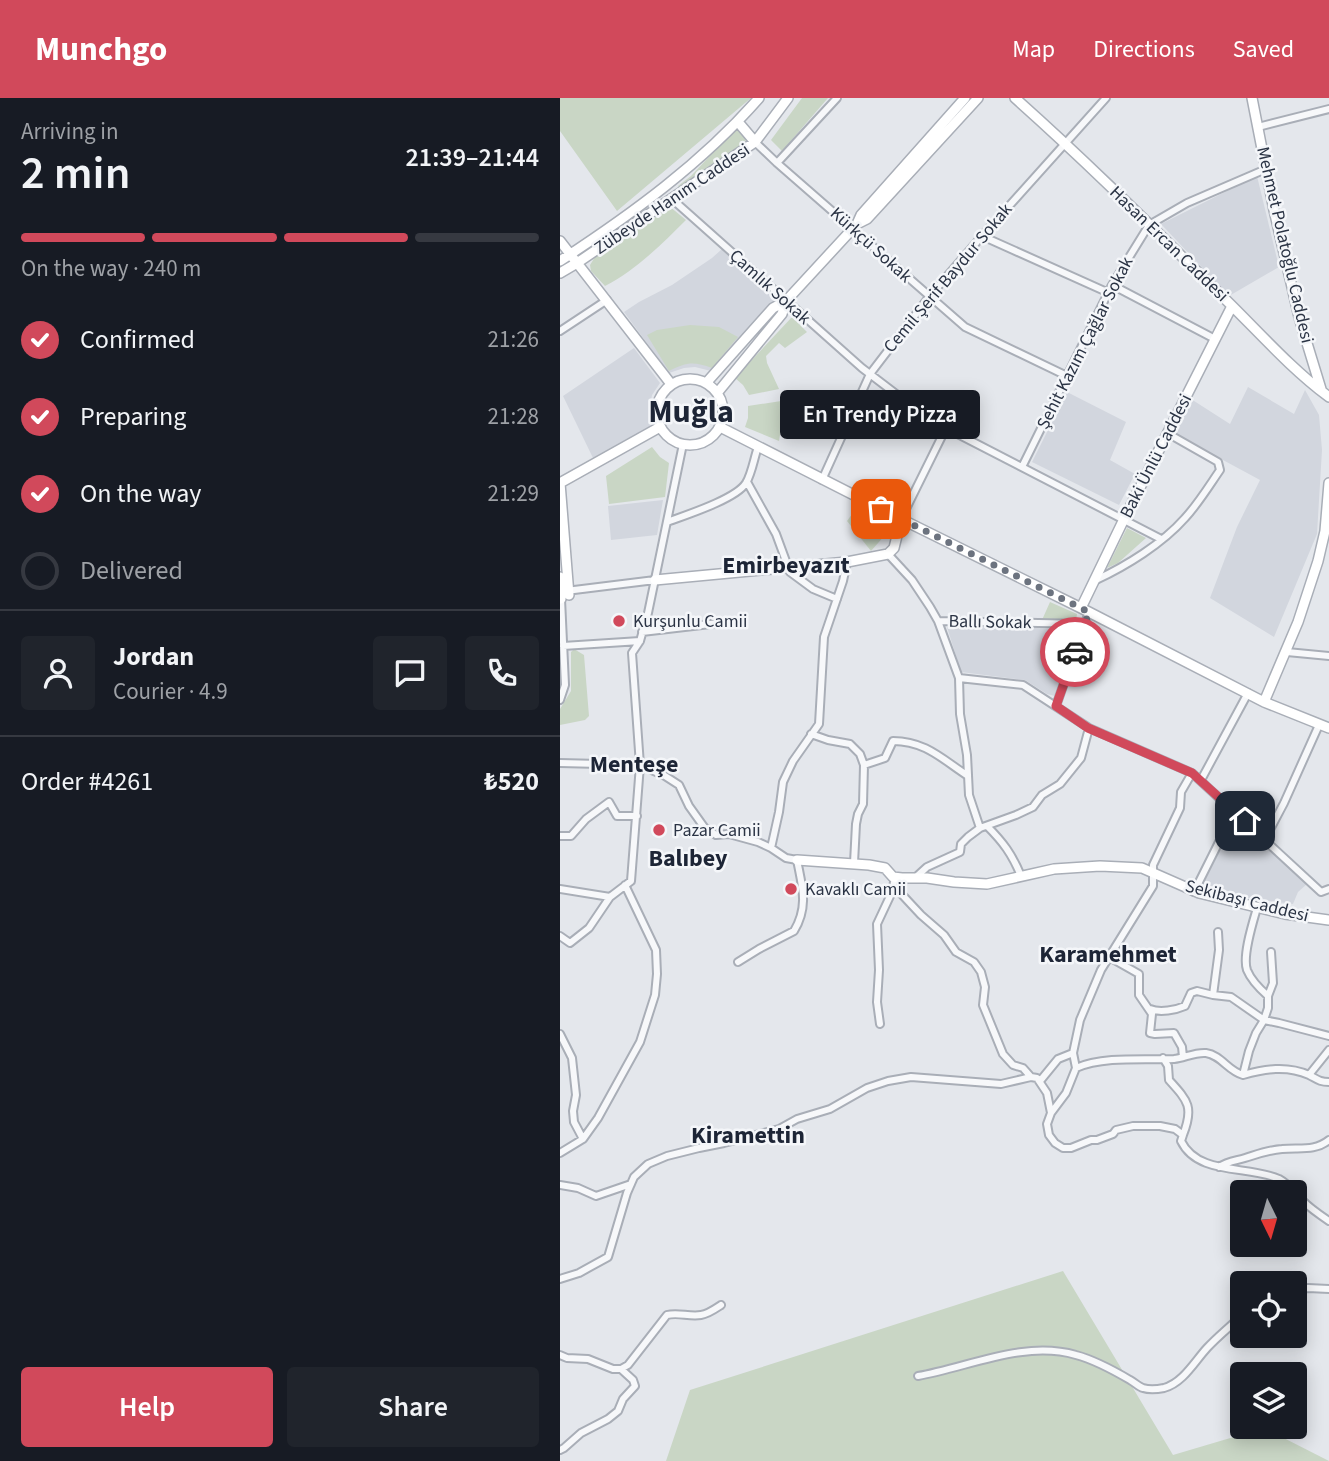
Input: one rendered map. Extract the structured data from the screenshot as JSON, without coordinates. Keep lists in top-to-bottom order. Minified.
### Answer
{"streets":{"street":["Zübeyde Hanım Caddesi","Hasan Ercan Caddesi","Kürkçü Sokak","Mehmet Polatoğlu Caddesi","Cemil Şerif Baydur Sokak","Çamlık Sokak","Şehit Kazım Çağlar Sokak","Baki Ünlü Caddesi","Ballı Sokak","Sekibaşı Caddesi"]},"crossings":[["Zübeyde Hanım Caddesi","Kürkçü Sokak"],["Zübeyde Hanım Caddesi","Çamlık Sokak"],["Hasan Ercan Caddesi","Mehmet Polatoğlu Caddesi"],["Hasan Ercan Caddesi","Cemil Şerif Baydur Sokak"],["Hasan Ercan Caddesi","Şehit Kazım Çağlar Sokak"],["Hasan Ercan Caddesi","Baki Ünlü Caddesi"],["Kürkçü Sokak","Cemil Şerif Baydur Sokak"],["Kürkçü Sokak","Şehit Kazım Çağlar Sokak"],["Mehmet Polatoğlu Caddesi","Şehit Kazım Çağlar Sokak"],["Cemil Şerif Baydur Sokak","Çamlık Sokak"],["Çamlık Sokak","Şehit Kazım Çağlar Sokak"],["Çamlık Sokak","Baki Ünlü Caddesi"]],"districts":["Muğla","Emirbeyazıt","Menteşe","Balıbey","Karamehmet","Kiramettin"],"places":["En Trendy Pizza","Kurşunlu Camii","Pazar Camii","Kavaklı Camii"],"north":"bottom","page":{"header":"Munchgo","nav":["Map","Directions","Saved"],"heading":["2 min","Arriving in","21:39–21:44"],"panel":["Jordan","Courier · 4.9","Order #4261","₺520"],"bar":"On the way · 240 m","list":[["Confirmed","21:26"],["Preparing","21:28"],["On the way","21:29"],"Delivered"],"bubble":"En Trendy Pizza","buttons":["Help","Share"]}}
